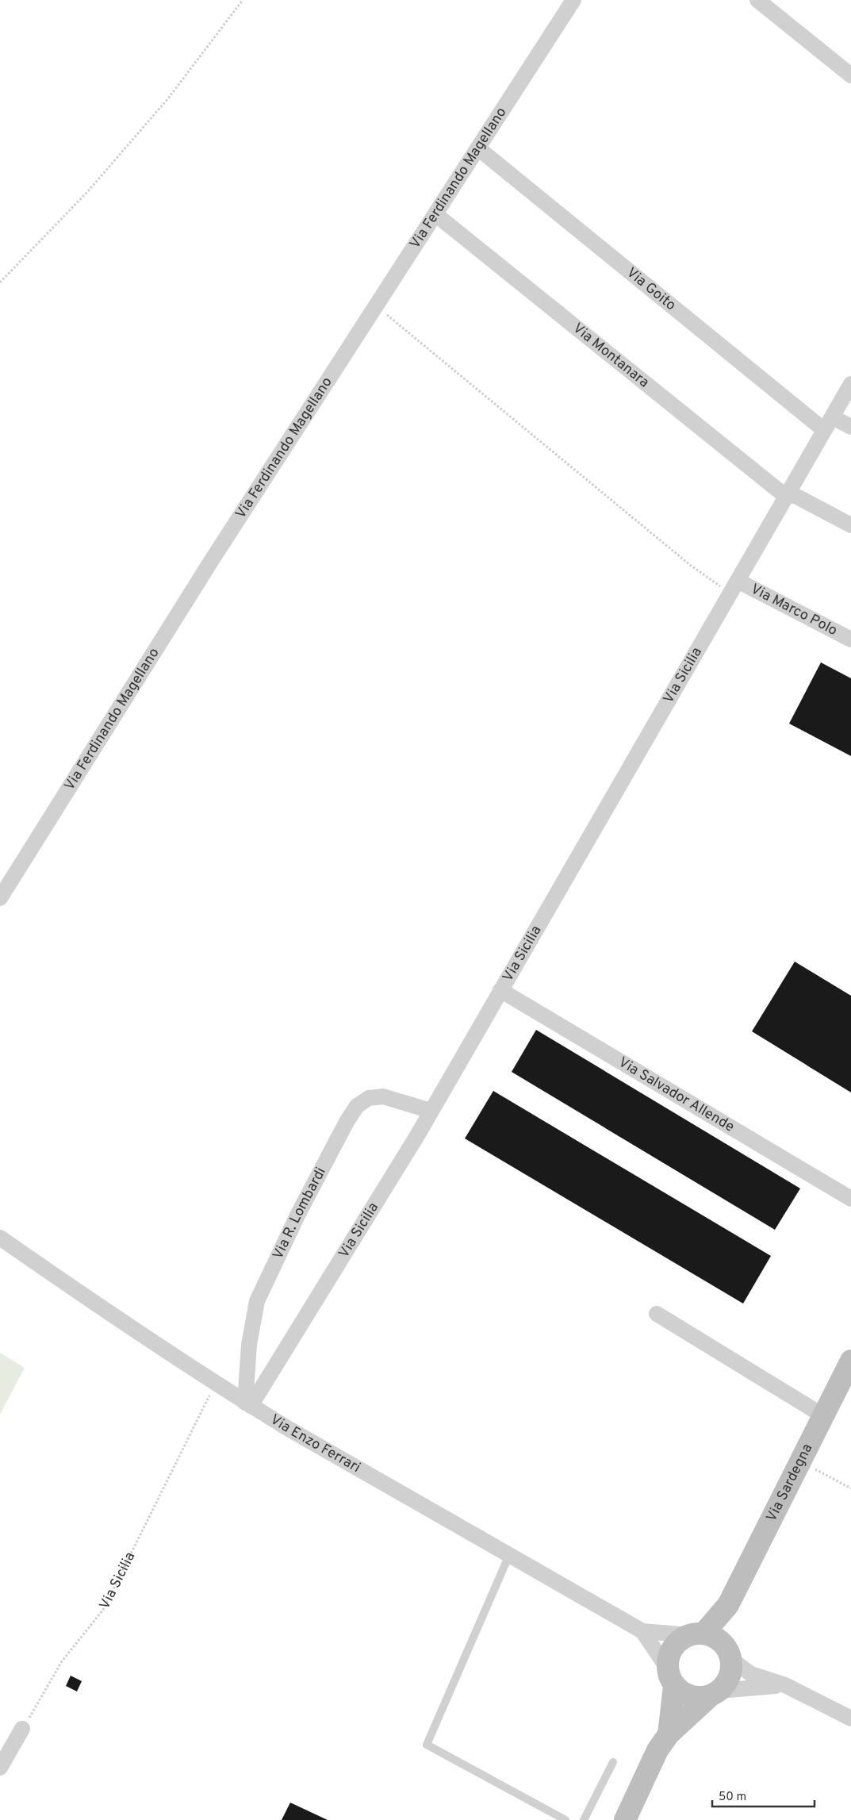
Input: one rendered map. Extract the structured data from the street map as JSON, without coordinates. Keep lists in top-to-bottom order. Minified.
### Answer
{"streets":{"street":["Via Ferdinando Magellano","Via Goito","Via Montanara","Via Marco Polo","Via Sicilia","Via Salvador Allende","Via R. Lombardi","Via Enzo Ferrari","Via Sardegna"]},"crossings":[["Via Ferdinando Magellano","Via Goito"],["Via Ferdinando Magellano","Via Montanara"],["Via Goito","Via Sicilia"],["Via Montanara","Via Sicilia"],["Via Marco Polo","Via Sicilia"],["Via Sicilia","Via Salvador Allende"],["Via Sicilia","Via R. Lombardi"],["Via Sicilia","Via Enzo Ferrari"],["Via R. Lombardi","Via Enzo Ferrari"],["Via Enzo Ferrari","Via Sardegna"]],"scale_bar":"50 m"}
